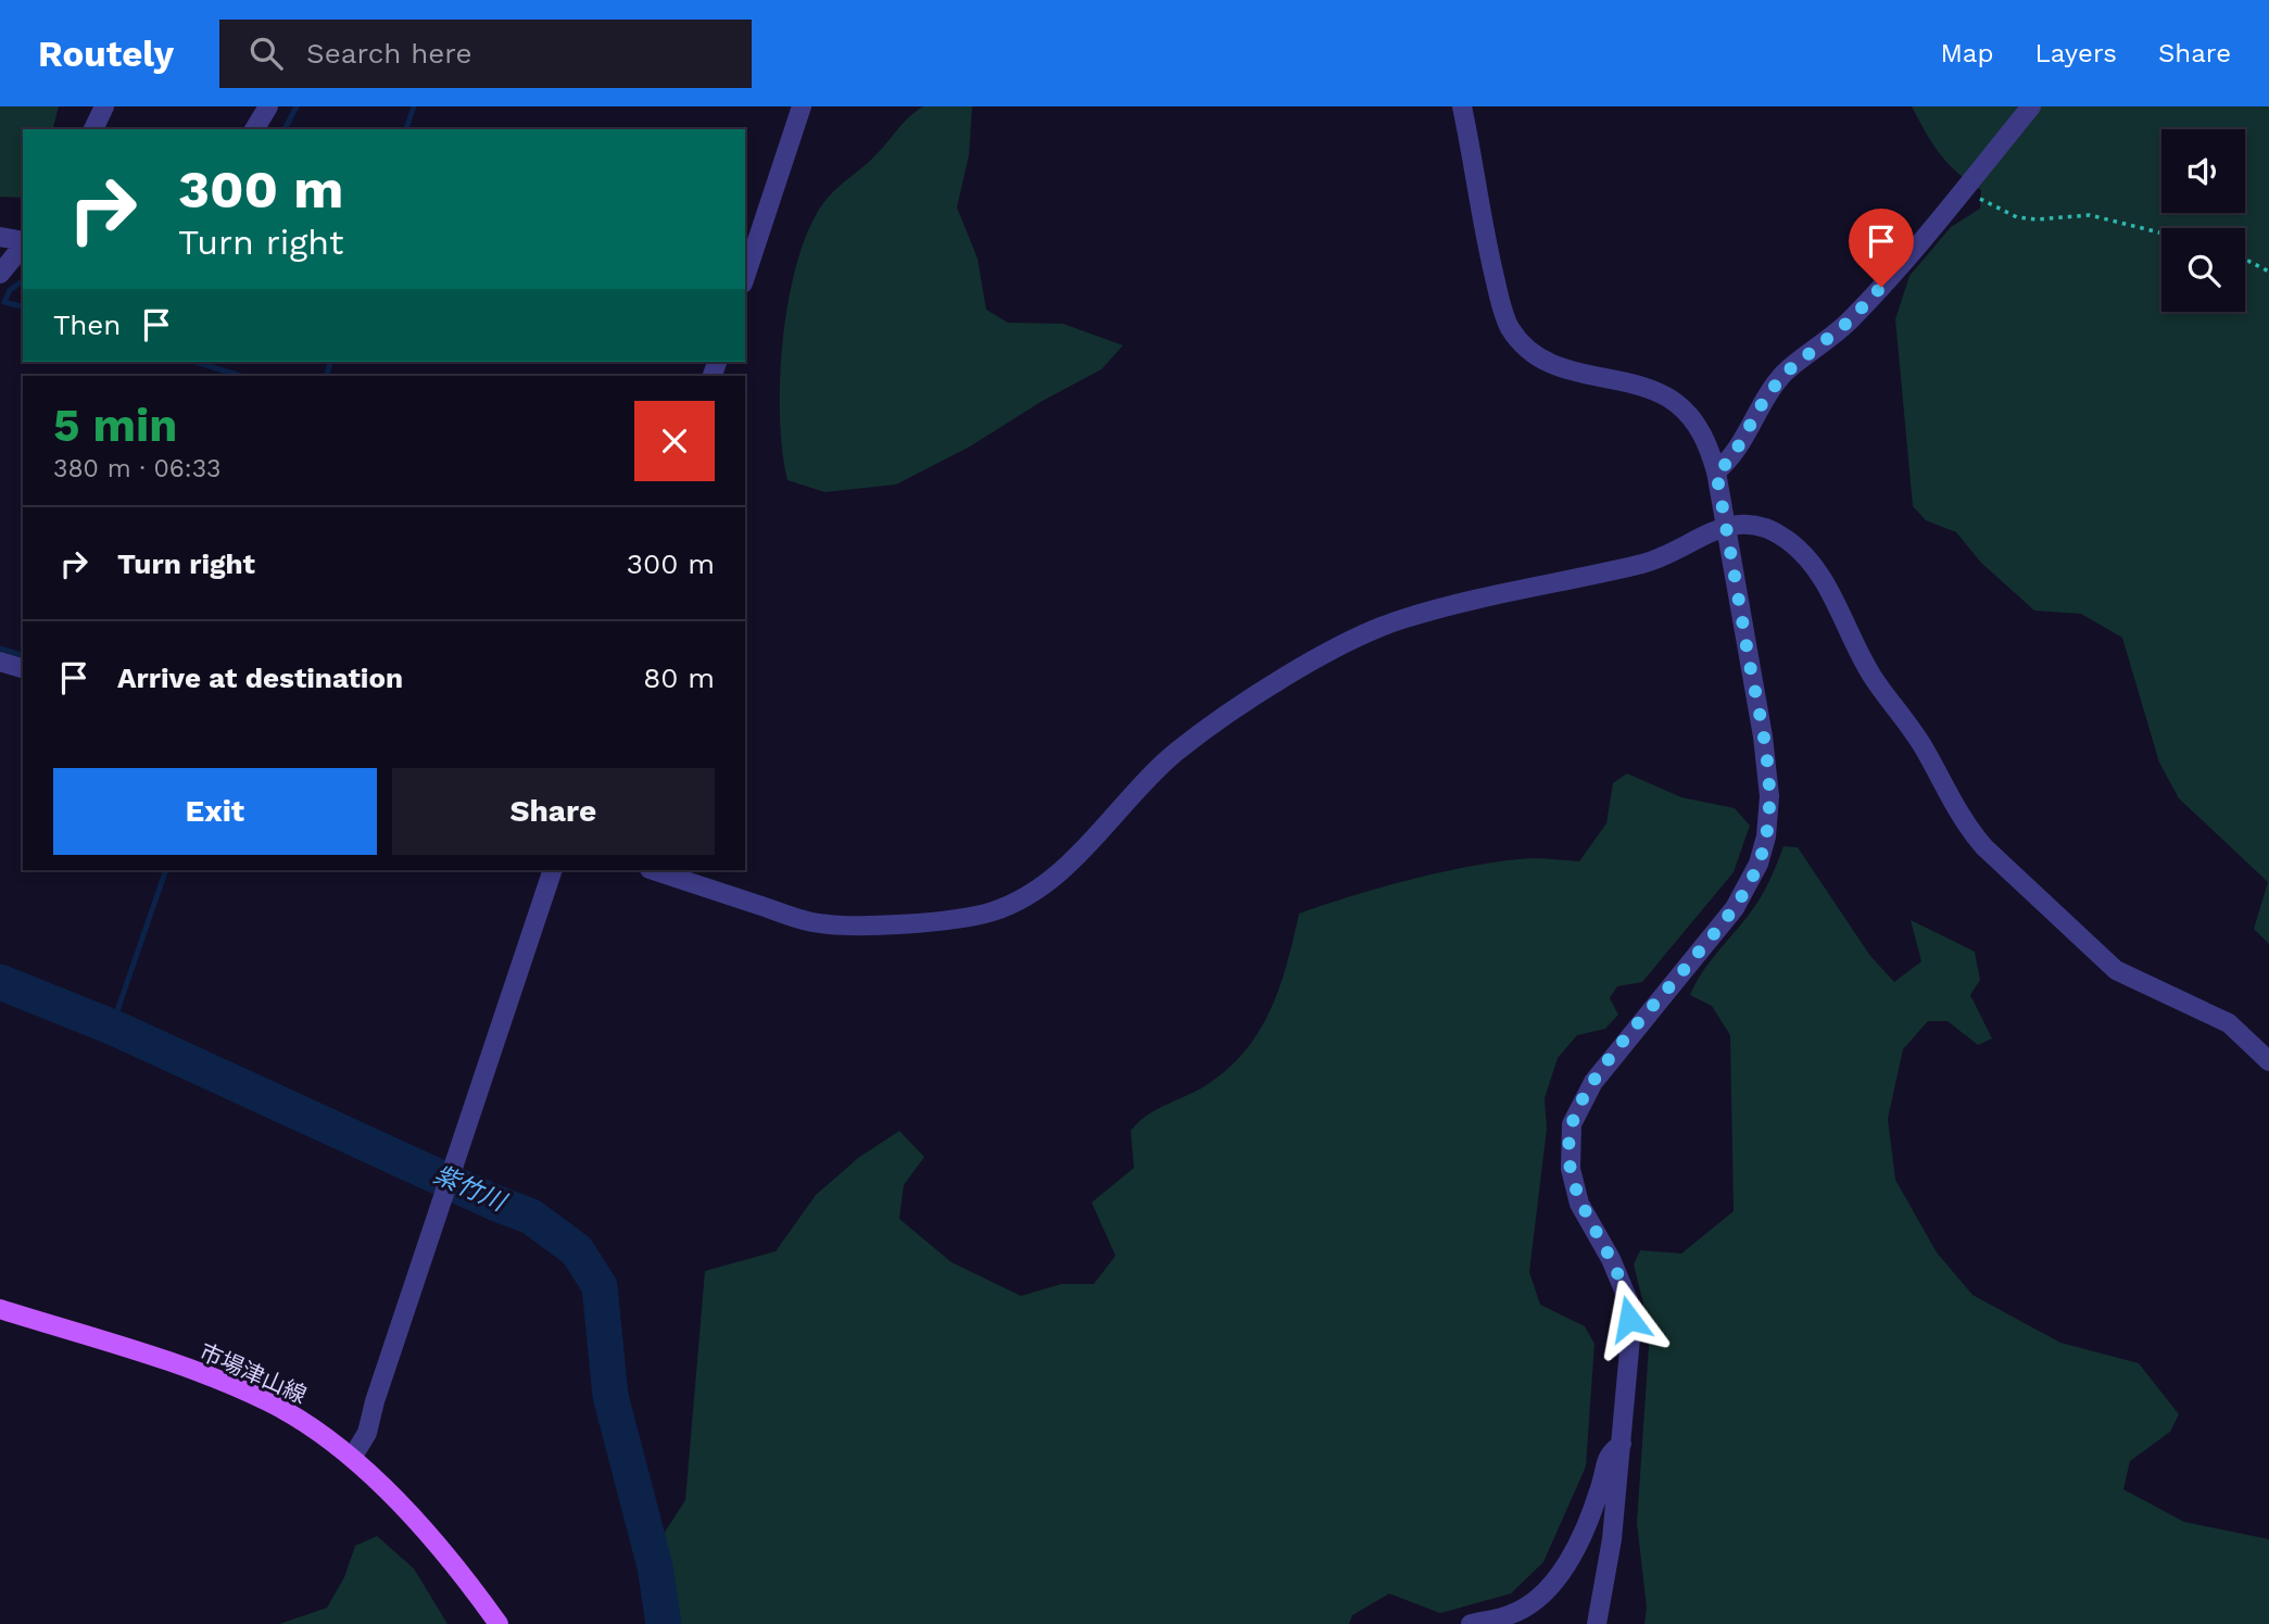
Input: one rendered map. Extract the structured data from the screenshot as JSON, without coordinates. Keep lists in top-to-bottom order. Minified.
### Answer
{"streets":{"main road":["市場津山線"]},"water":["紫竹川"],"page":{"header":"Routely","search":"Search here","nav":["Map","Layers","Share"],"turn":["300 m","Turn right"],"then":"Then","heading":["5 min","380 m · 06:33"],"list":[{"name":"Turn right","value":"300 m"},{"name":"Arrive at destination","value":"80 m"}],"buttons":["Exit","Share"]}}
